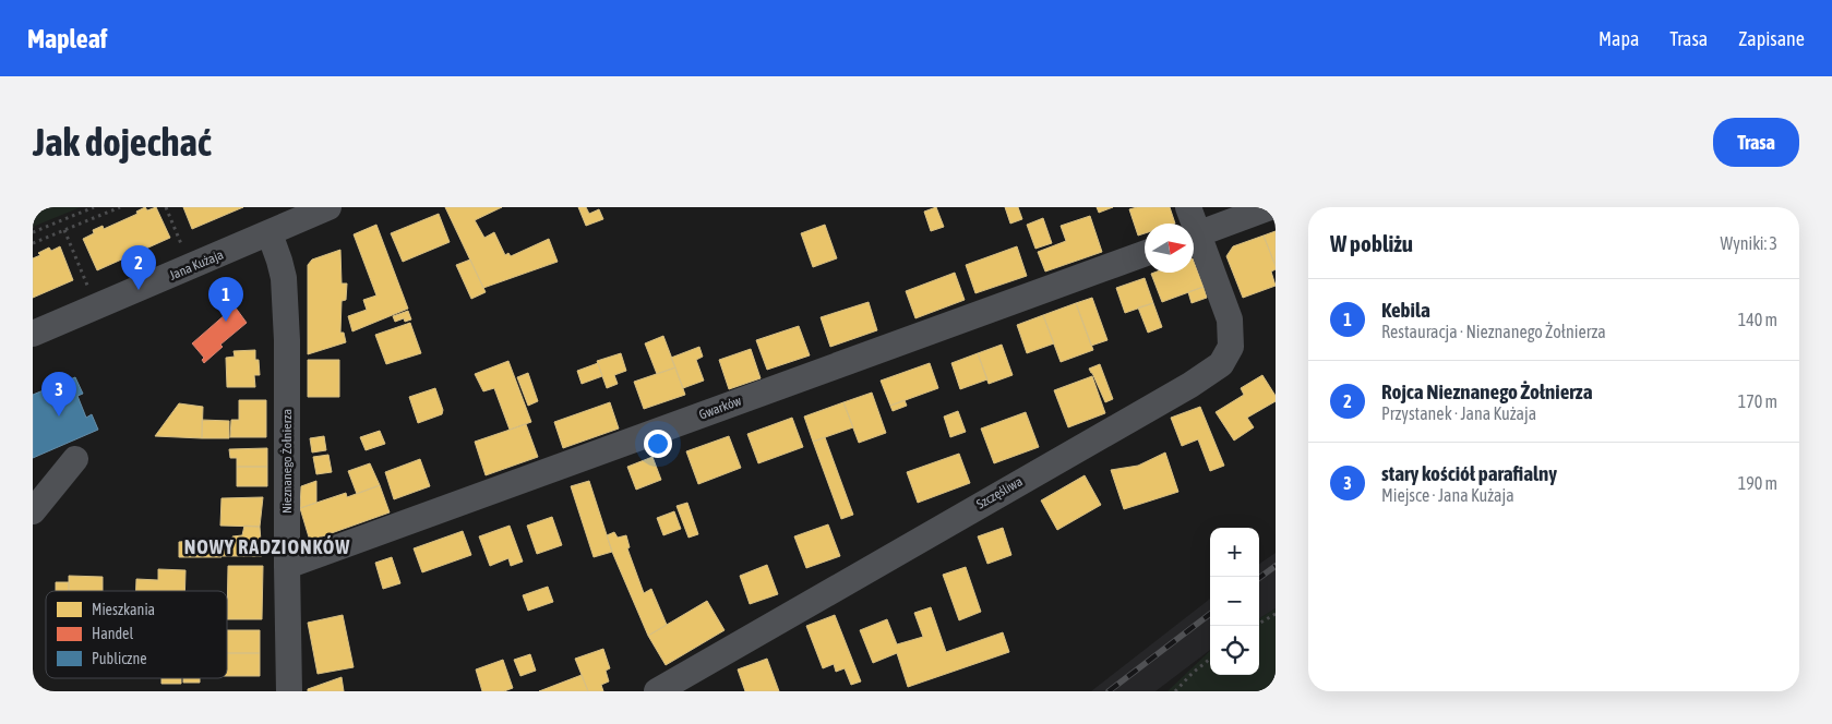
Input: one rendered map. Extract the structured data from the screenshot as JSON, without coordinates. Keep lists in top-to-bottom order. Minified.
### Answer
{"streets":{"street":["Jana Kużaja","Gwarków","Nieznanego Żołnierza","Szczęśliwa"]},"crossings":[["Jana Kużaja","Nieznanego Żołnierza"],["Gwarków","Nieznanego Żołnierza"]],"districts":["NOWY RADZIONKÓW"],"legend":["Mieszkania","Handel","Publiczne"],"north":"right","page":{"header":"Mapleaf","nav":["Mapa","Trasa","Zapisane"],"buttons":"Trasa","title":"Jak dojechać","heading":["W pobliżu","Wyniki: 3"],"pins":["2","1","3"],"list":[{"mark":"1","name":"Kebila","note":"Restauracja · Nieznanego Żołnierza","value":"140 m"},{"mark":"2","name":"Rojca Nieznanego Żołnierza","note":"Przystanek · Jana Kużaja","value":"170 m"},{"mark":"3","name":"stary kościół parafialny","note":"Miejsce · Jana Kużaja","value":"190 m"}],"map_buttons":["+","−"]}}
